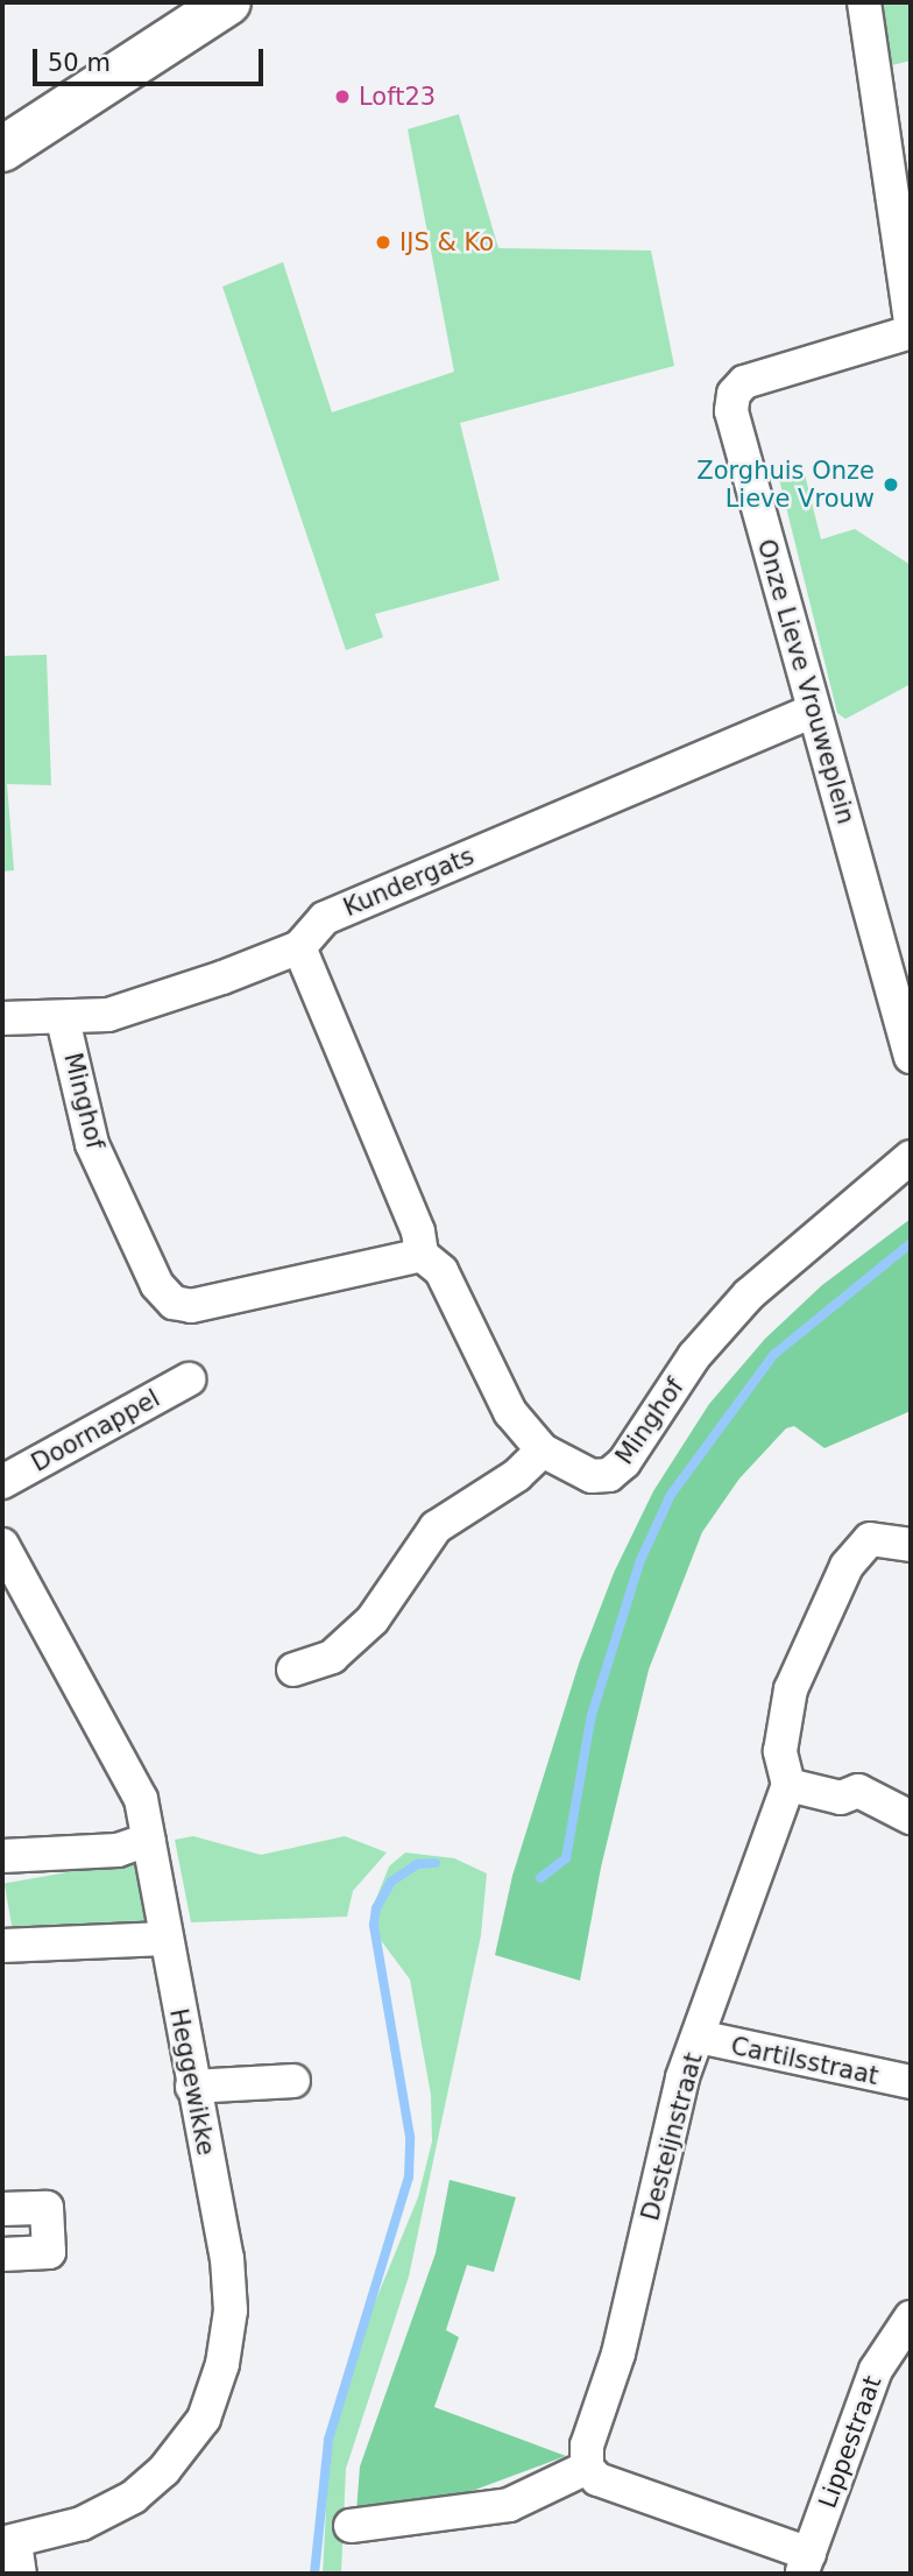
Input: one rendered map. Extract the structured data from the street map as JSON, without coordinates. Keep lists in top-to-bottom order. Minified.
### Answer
{"streets":{"street":["Onze Lieve Vrouweplein","Kundergats","Minghof","Doornappel","Cartilsstraat","Heggewikke","Desteijnstraat","Lippestraat"]},"crossings":[["Onze Lieve Vrouweplein","Kundergats"],["Kundergats","Minghof"],["Cartilsstraat","Desteijnstraat"]],"places":["Loft23","IJS & Ko","Zorghuis Onze Lieve Vrouw"],"scale_bar":"50 m"}
